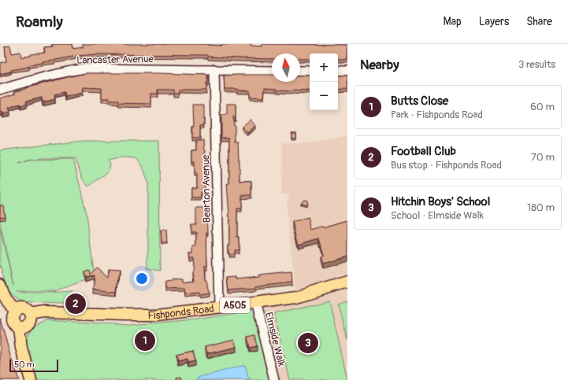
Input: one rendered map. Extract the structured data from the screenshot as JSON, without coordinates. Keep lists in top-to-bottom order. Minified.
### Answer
{"streets":{"main road":["A505","Fishponds Road"],"street":["Lancaster Avenue","Bearton Avenue","Elmside Walk"]},"crossings":[["Lancaster Avenue","Bearton Avenue"],["Bearton Avenue","Fishponds Road"],["Fishponds Road","Elmside Walk"]],"scale_bar":"50 m","north":"top","page":{"header":"Roamly","nav":["Map","Layers","Share"],"heading":["Nearby","3 results"],"map_buttons":["+","−"],"list":[{"mark":"1","name":"Butts Close","note":"Park · Fishponds Road","value":"60 m"},{"mark":"2","name":"Football Club","note":"Bus stop · Fishponds Road","value":"70 m"},{"mark":"3","name":"Hitchin Boys' School","note":"School · Elmside Walk","value":"180 m"}],"pins":["2","1","3"],"scale":"50 m"}}
